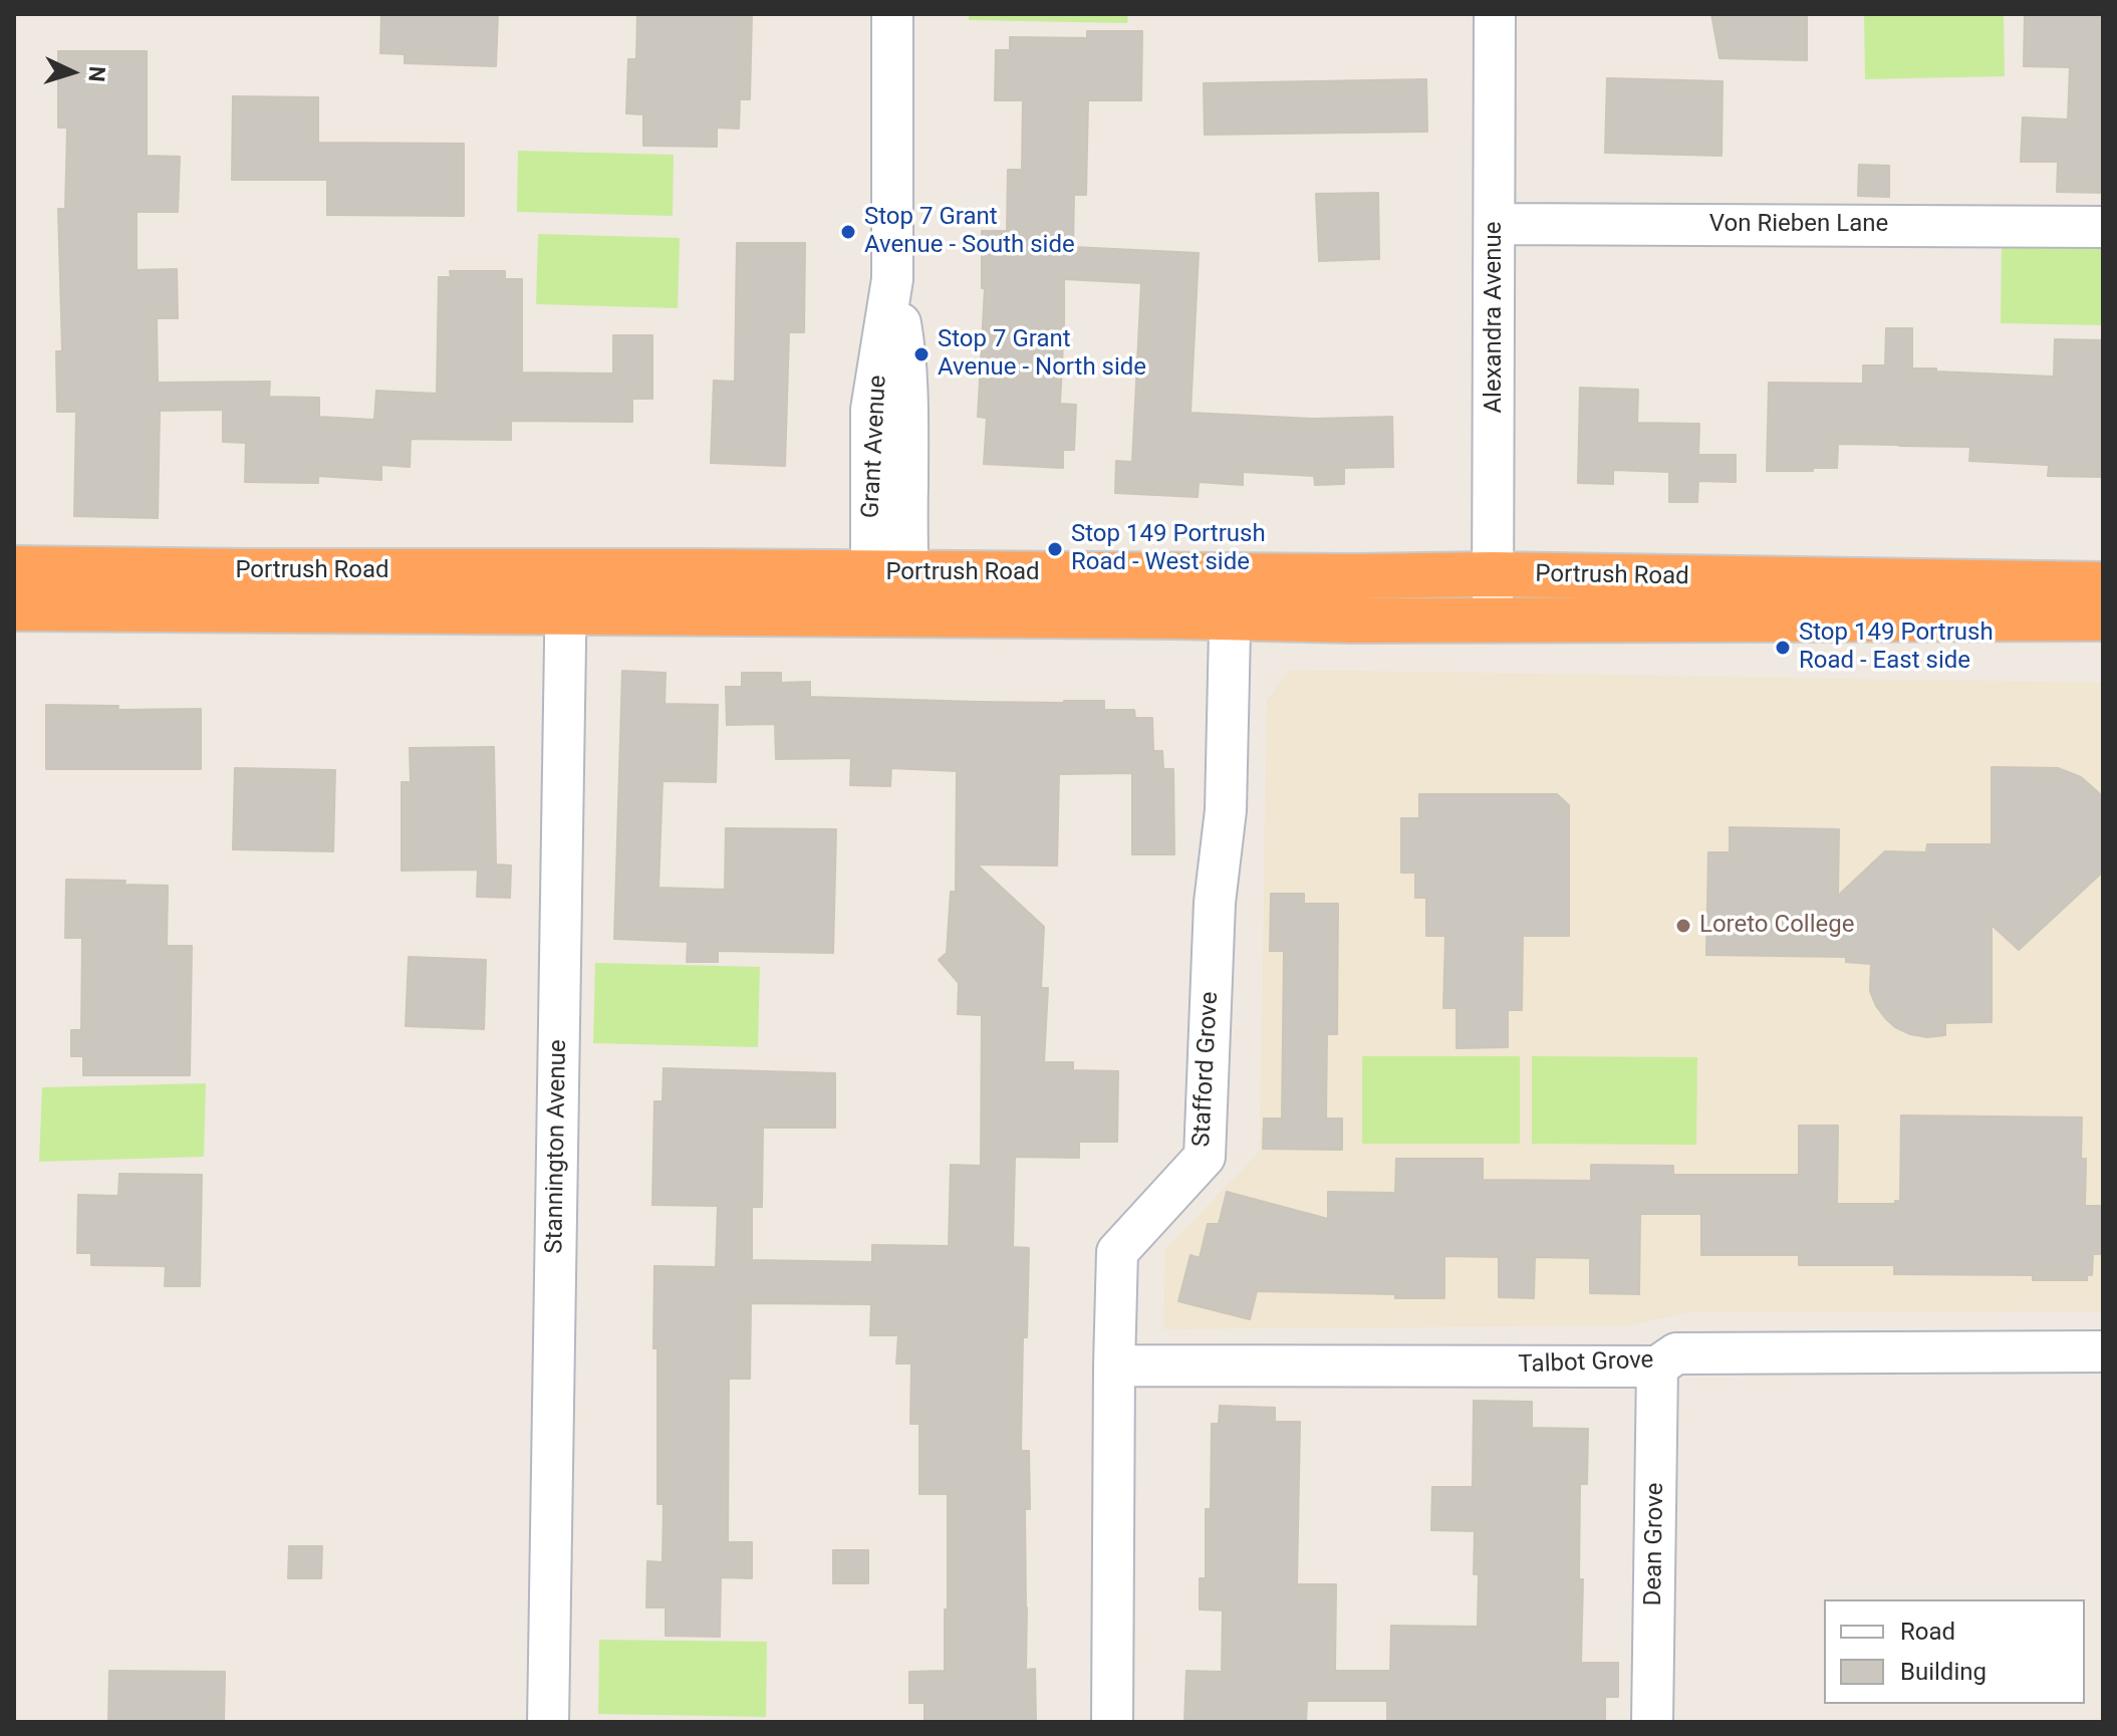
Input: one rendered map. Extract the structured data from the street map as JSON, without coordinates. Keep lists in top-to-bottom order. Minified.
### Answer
{"streets":{"highway":["Portrush Road"],"street":["Von Rieben Lane","Alexandra Avenue","Grant Avenue","Stafford Grove","Stannington Avenue","Talbot Grove","Dean Grove"]},"crossings":[["Von Rieben Lane","Alexandra Avenue"],["Alexandra Avenue","Portrush Road"],["Grant Avenue","Portrush Road"],["Portrush Road","Stafford Grove"],["Portrush Road","Stannington Avenue"],["Stafford Grove","Talbot Grove"],["Talbot Grove","Dean Grove"]],"places":["Stop 7 Grant Avenue - South side","Stop 7 Grant Avenue - North side","Stop 149 Portrush Road - West side","Stop 149 Portrush Road - East side","Loreto College"],"legend":["Road","Building"],"north":"right"}
